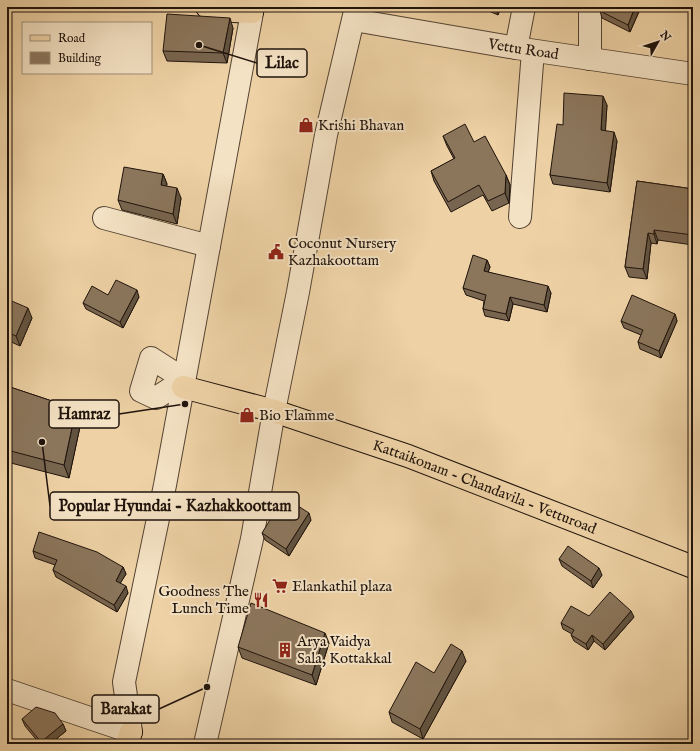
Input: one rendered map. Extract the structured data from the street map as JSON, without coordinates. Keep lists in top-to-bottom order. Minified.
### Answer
{"streets":{"main road":["Kattaikonam - Chandavila - Vetturoad"],"street":["Vettu Road"]},"places":{"other":["Lilac","Hamraz","Popular Hyundai - Kazhakkoottam","Barakat"],"shop":["Krishi Bhavan","Bio Flamme"],"public building":["Coconut Nursery Kazhakoottam"],"supermarket":["Elankathil plaza"],"restaurant":["Goodness The Lunch Time"],"building":["Arya Vaidya Sala, Kottakkal"]},"legend":["Road","Building"],"north":"top right"}
